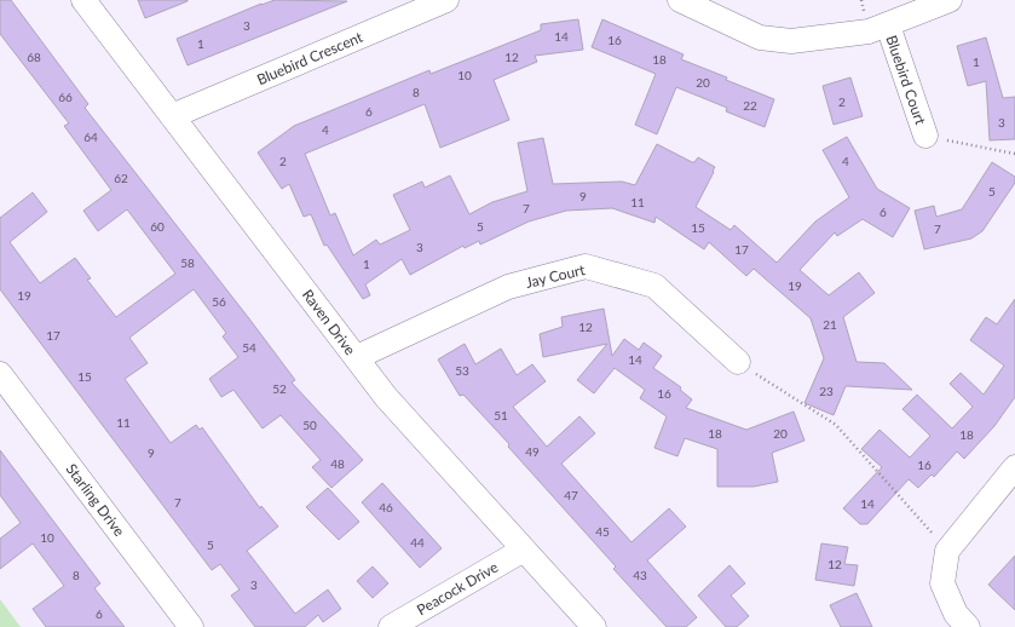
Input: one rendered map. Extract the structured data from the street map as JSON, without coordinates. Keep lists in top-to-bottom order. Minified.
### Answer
{"streets":{"street":["Bluebird Crescent","Bluebird Court","Jay Court","Raven Drive","Starling Drive","Peacock Drive"]},"crossings":[["Bluebird Crescent","Raven Drive"],["Jay Court","Raven Drive"],["Raven Drive","Peacock Drive"]],"house_numbers":["3","14","16","1","68","12","18","1","10","20","8","66","2","22","6","3","4","64","2","4","62","5","9","11","7","6","60","5","15","7","3","17","58","1","19","19","56","21","12","17","54","14","53","15","52","23","16","51","11","50","18","20","18","49","9","48","16","47","7","14","46","45","10","44","5","12","8","43","3","6"]}
